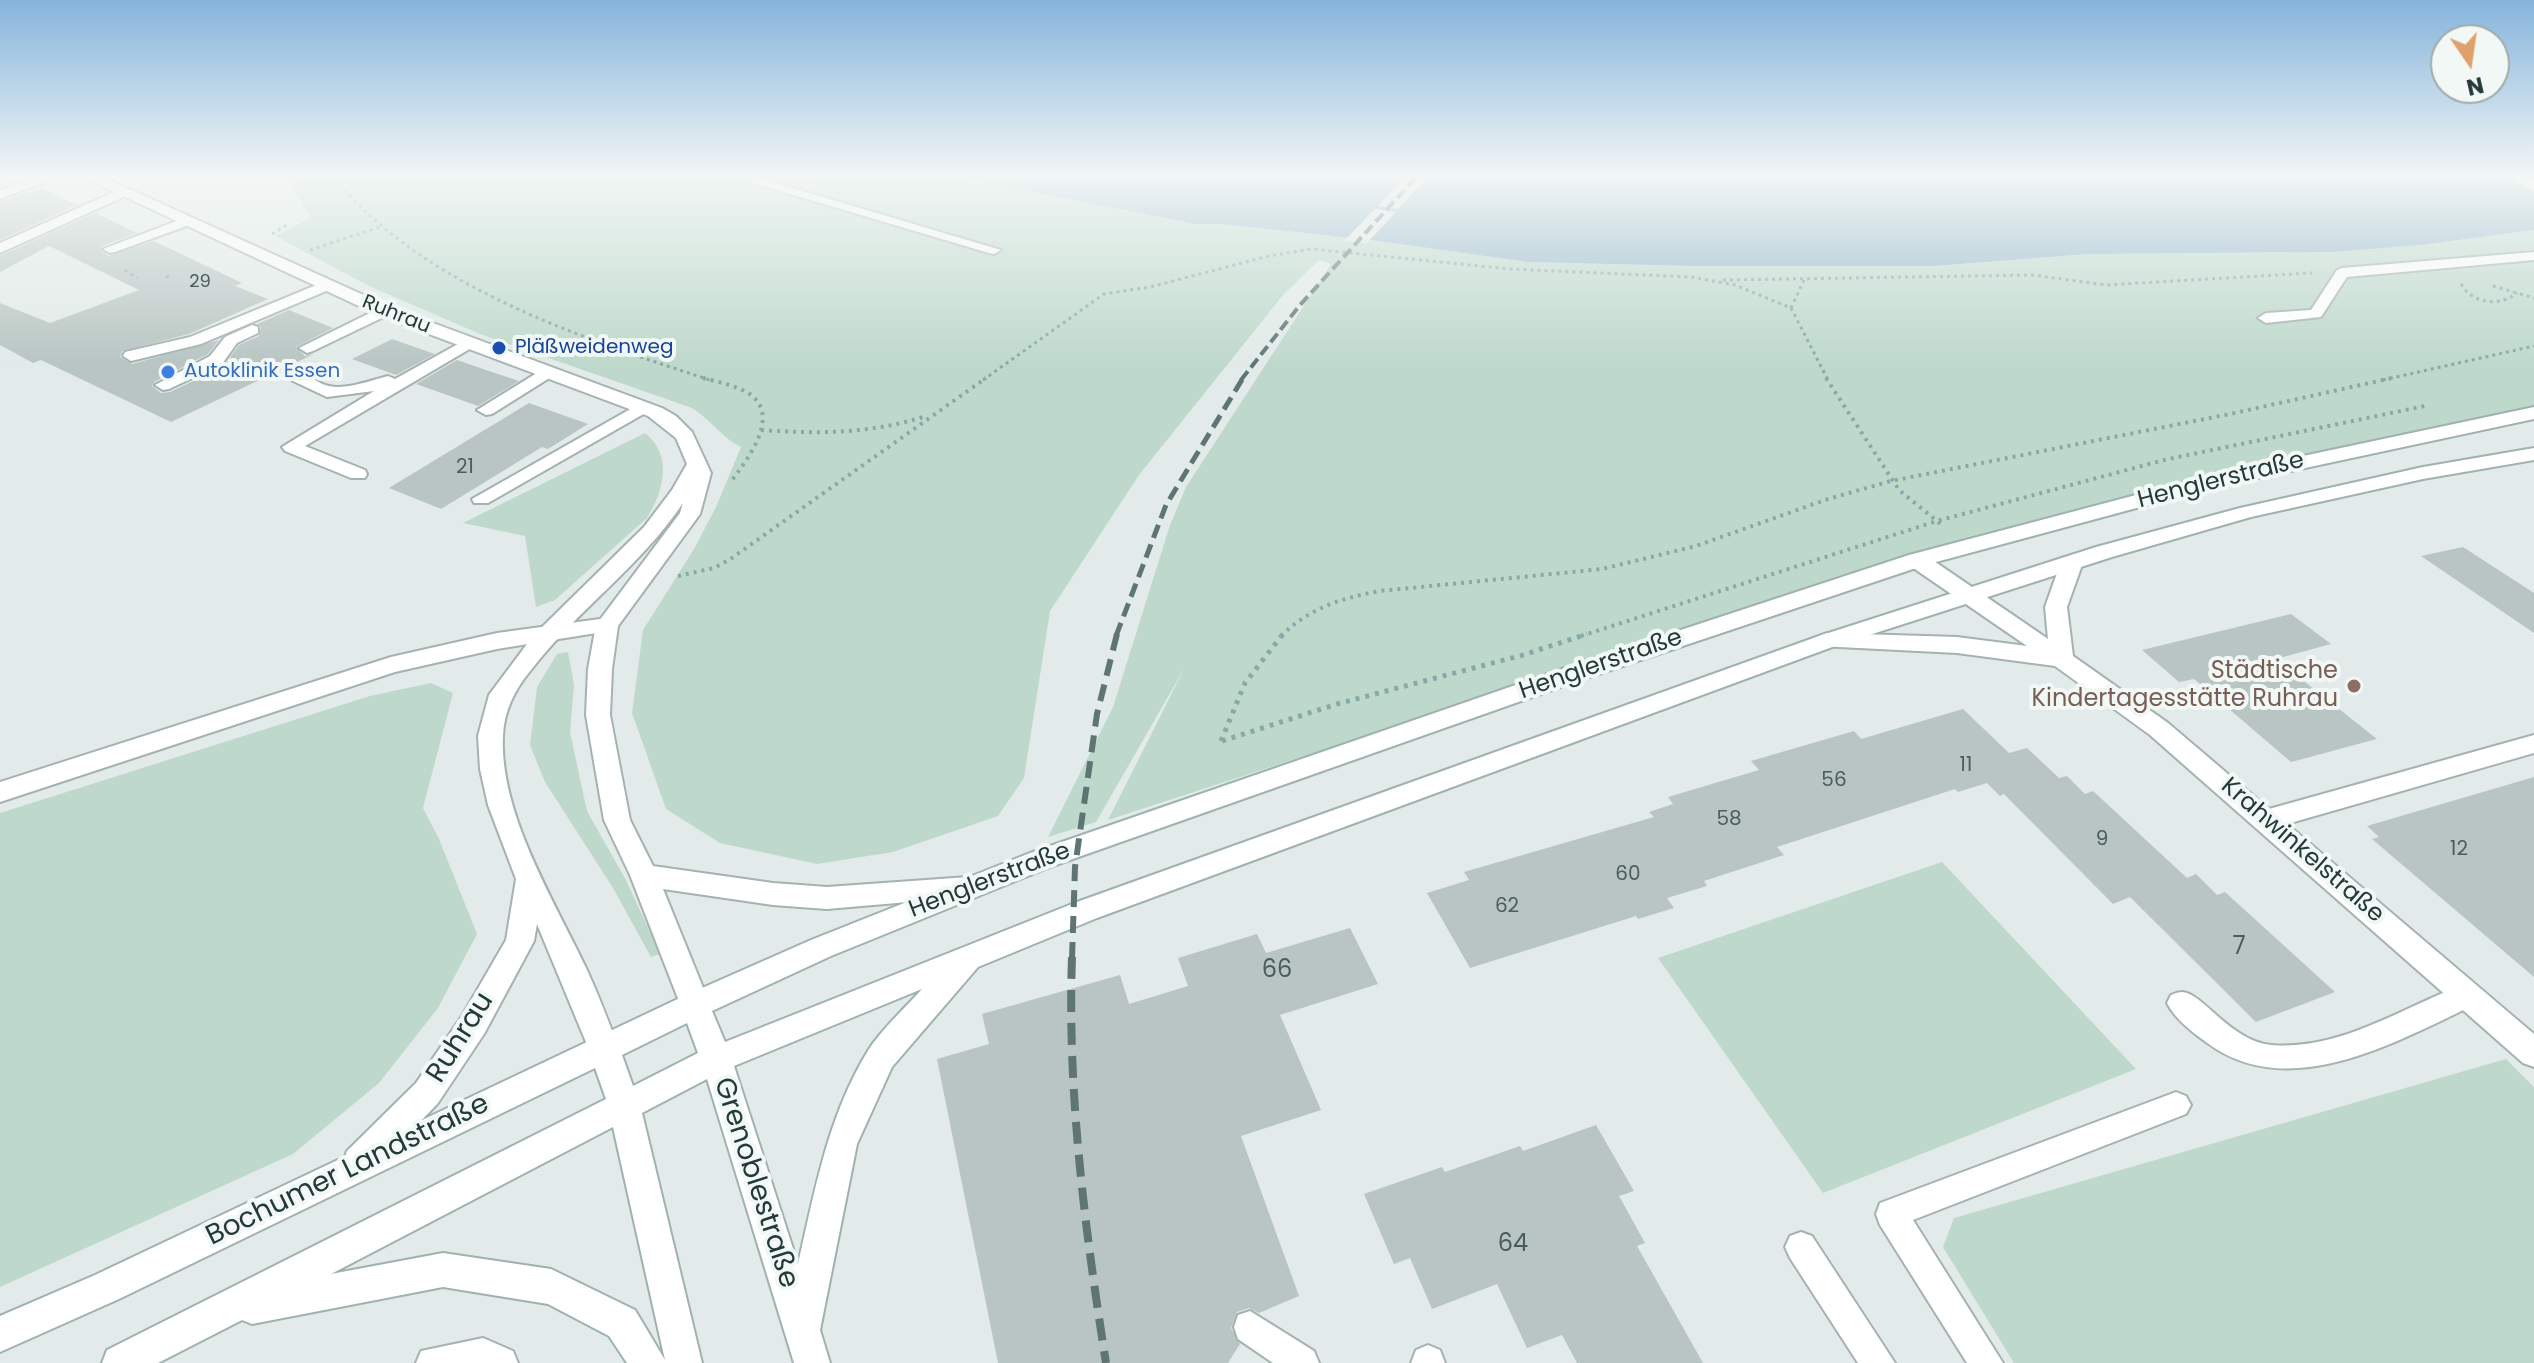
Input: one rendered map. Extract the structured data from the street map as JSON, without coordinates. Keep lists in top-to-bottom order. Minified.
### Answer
{"streets":{"main road":["Ruhrau","Henglerstraße","Krahwinkelstraße","Bochumer Landstraße","Grenoblestraße"]},"crossings":[["Ruhrau","Bochumer Landstraße"],["Henglerstraße","Krahwinkelstraße"],["Henglerstraße","Bochumer Landstraße"],["Henglerstraße","Grenoblestraße"],["Bochumer Landstraße","Grenoblestraße"]],"places":["Pläßweidenweg","Autoklinik Essen","Städtische Kindertagesstätte Ruhrau"],"house_numbers":["29","21","11","56","58","9","12","60","62","7","66","64"],"north":"bottom"}
